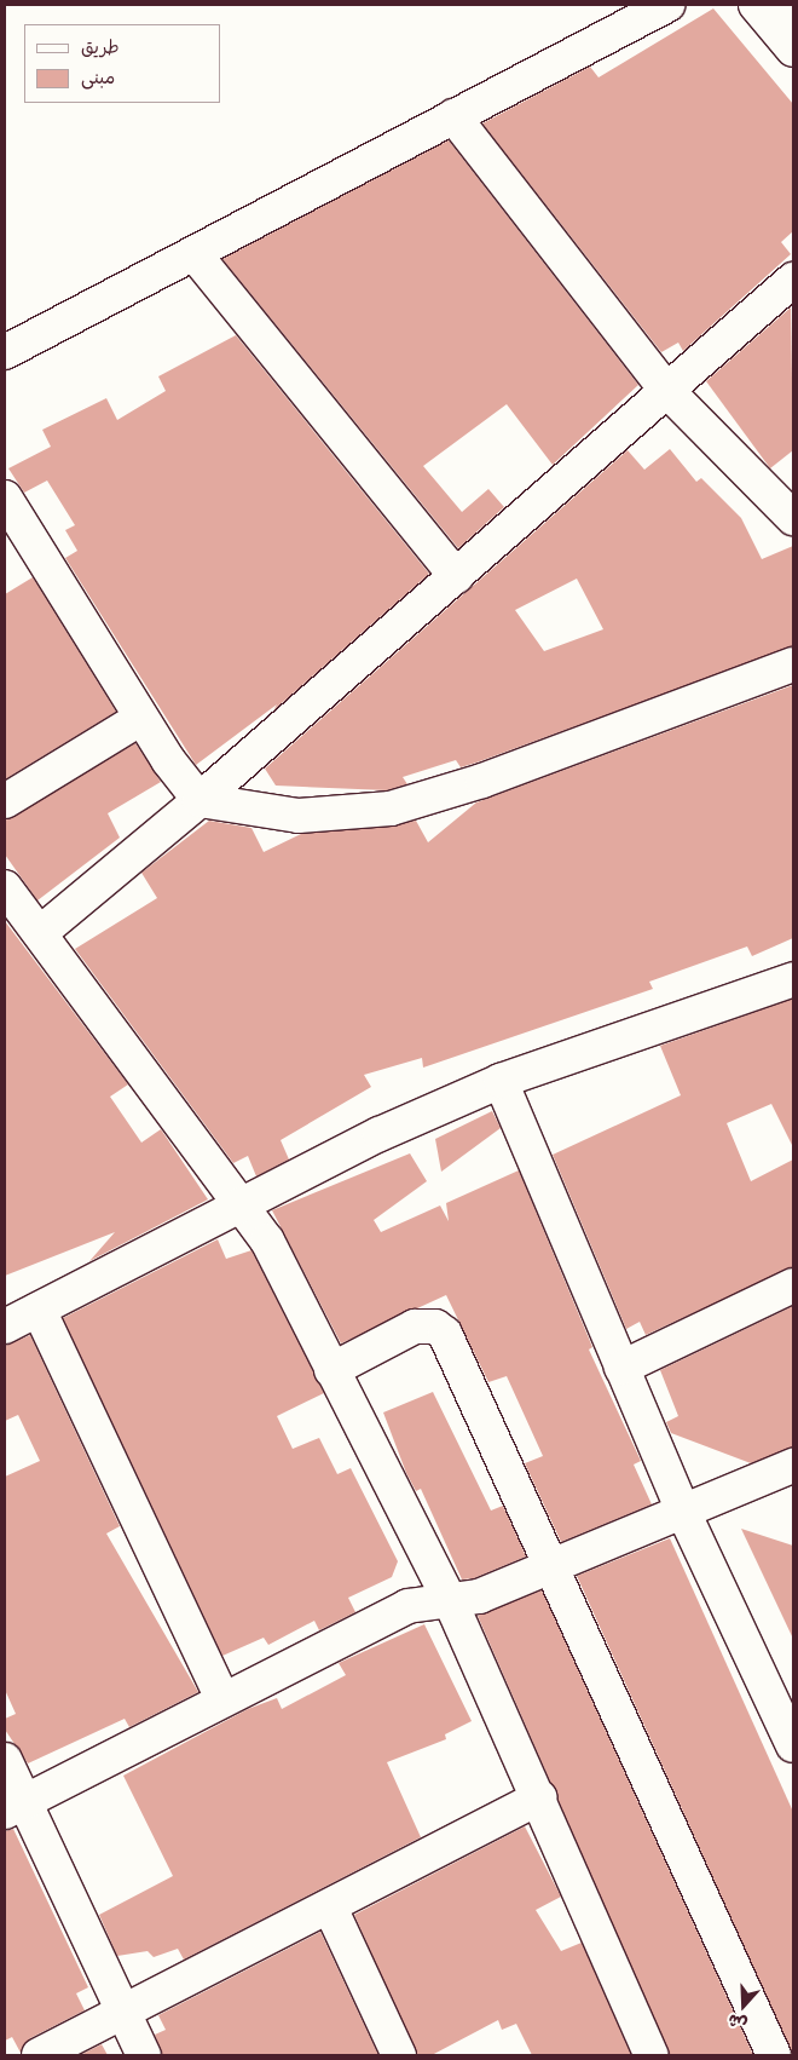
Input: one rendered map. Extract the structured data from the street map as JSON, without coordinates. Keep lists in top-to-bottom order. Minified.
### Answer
{"legend":["طريق","مبنى"],"north":"bottom"}
